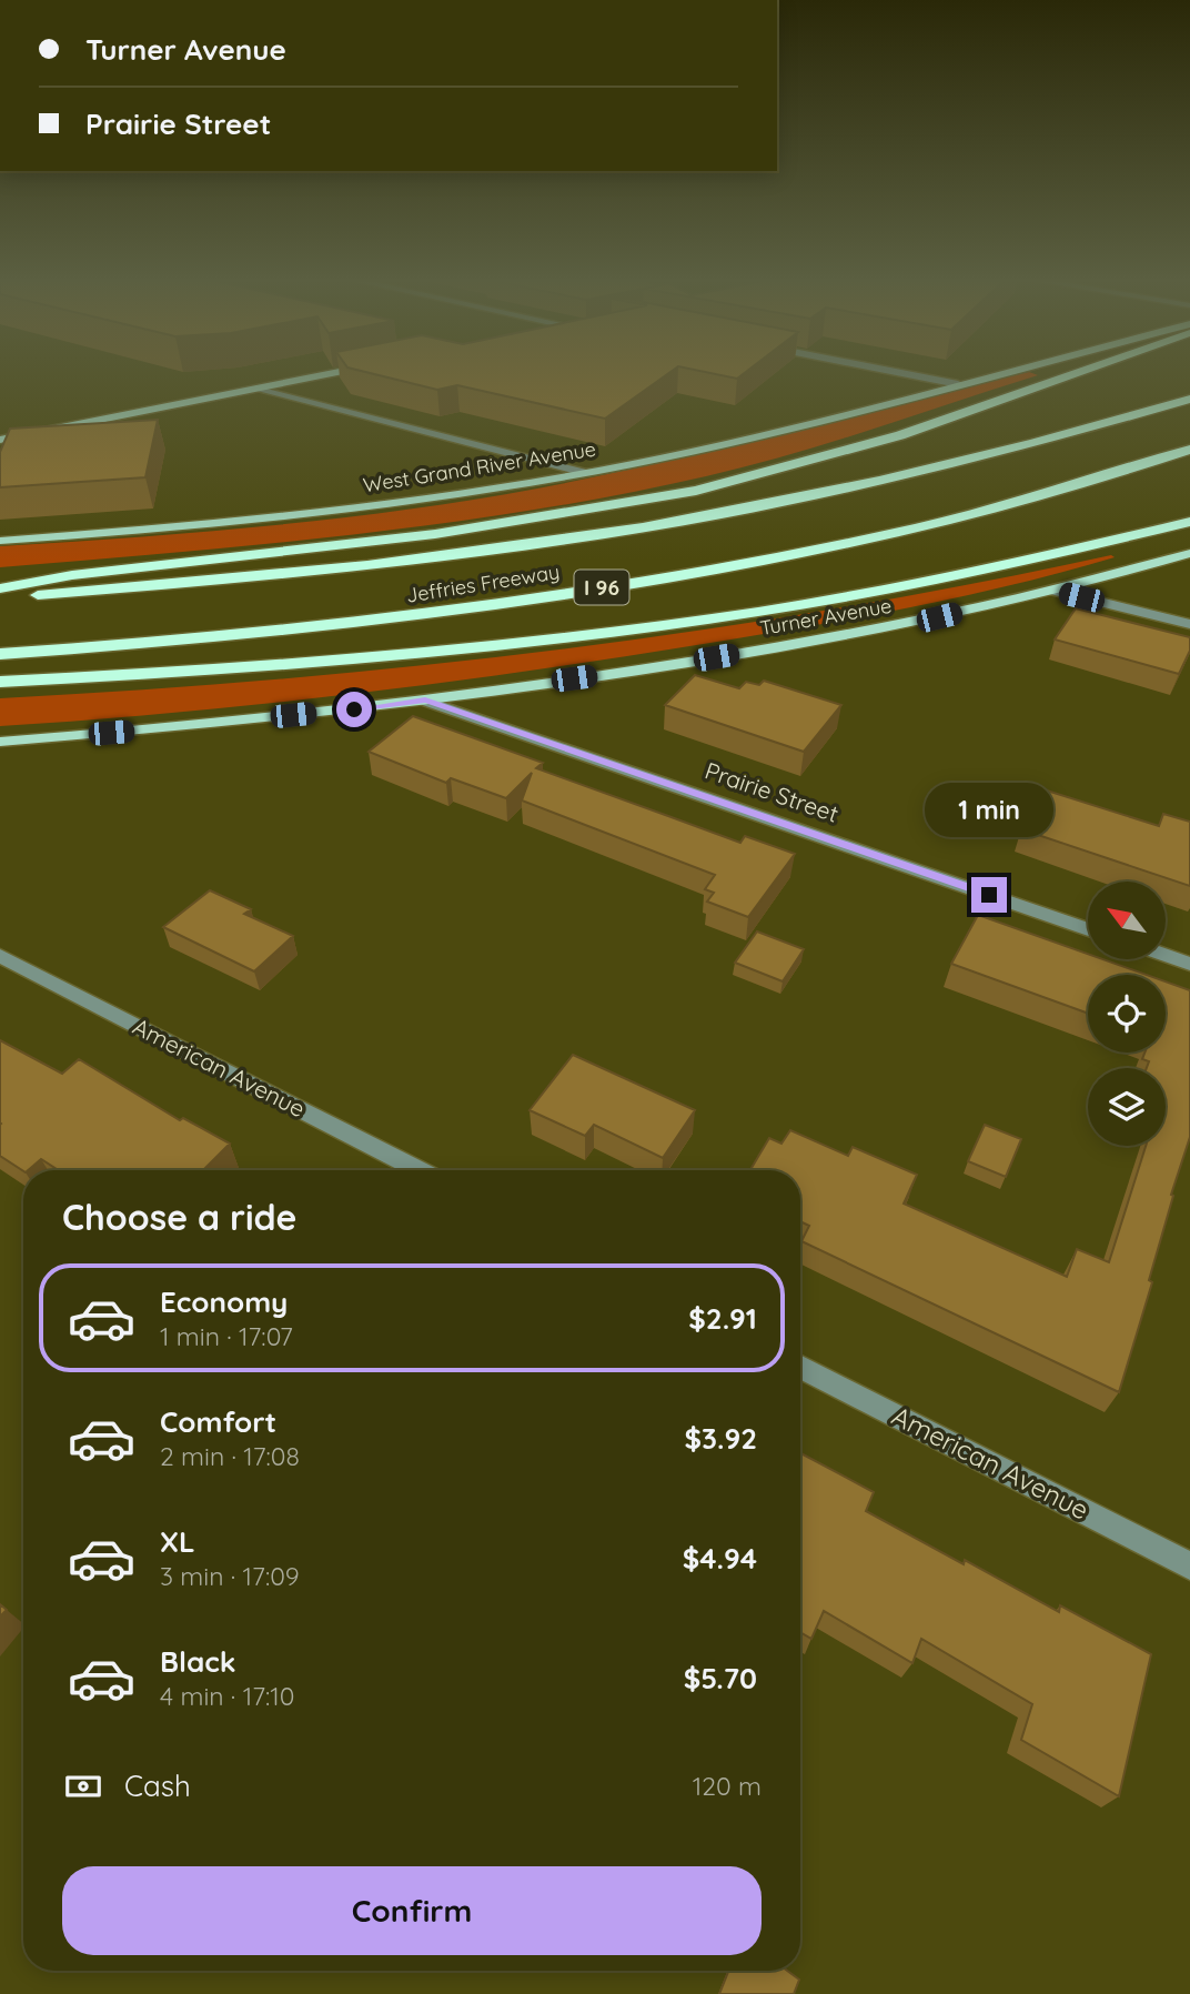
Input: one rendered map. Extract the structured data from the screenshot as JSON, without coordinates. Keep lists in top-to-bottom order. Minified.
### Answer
{"streets":{"highway":["Jeffries Freeway","I 96"],"main road":["West Grand River Avenue","Turner Avenue"],"street":["Prairie Street","American Avenue"]},"crossings":[["Turner Avenue","Prairie Street"]],"north":"top left","page":{"banner":["Turner Avenue","Prairie Street"],"bubble":"1 min","heading":"Choose a ride","list":[{"name":"Economy","note":"1 min · 17:07","value":"$2.91"},{"name":"Comfort","note":"2 min · 17:08","value":"$3.92"},{"name":"XL","note":"3 min · 17:09","value":"$4.94"},{"name":"Black","note":"4 min · 17:10","value":"$5.70"}],"pay":["Cash","120 m"],"buttons":"Confirm"}}
